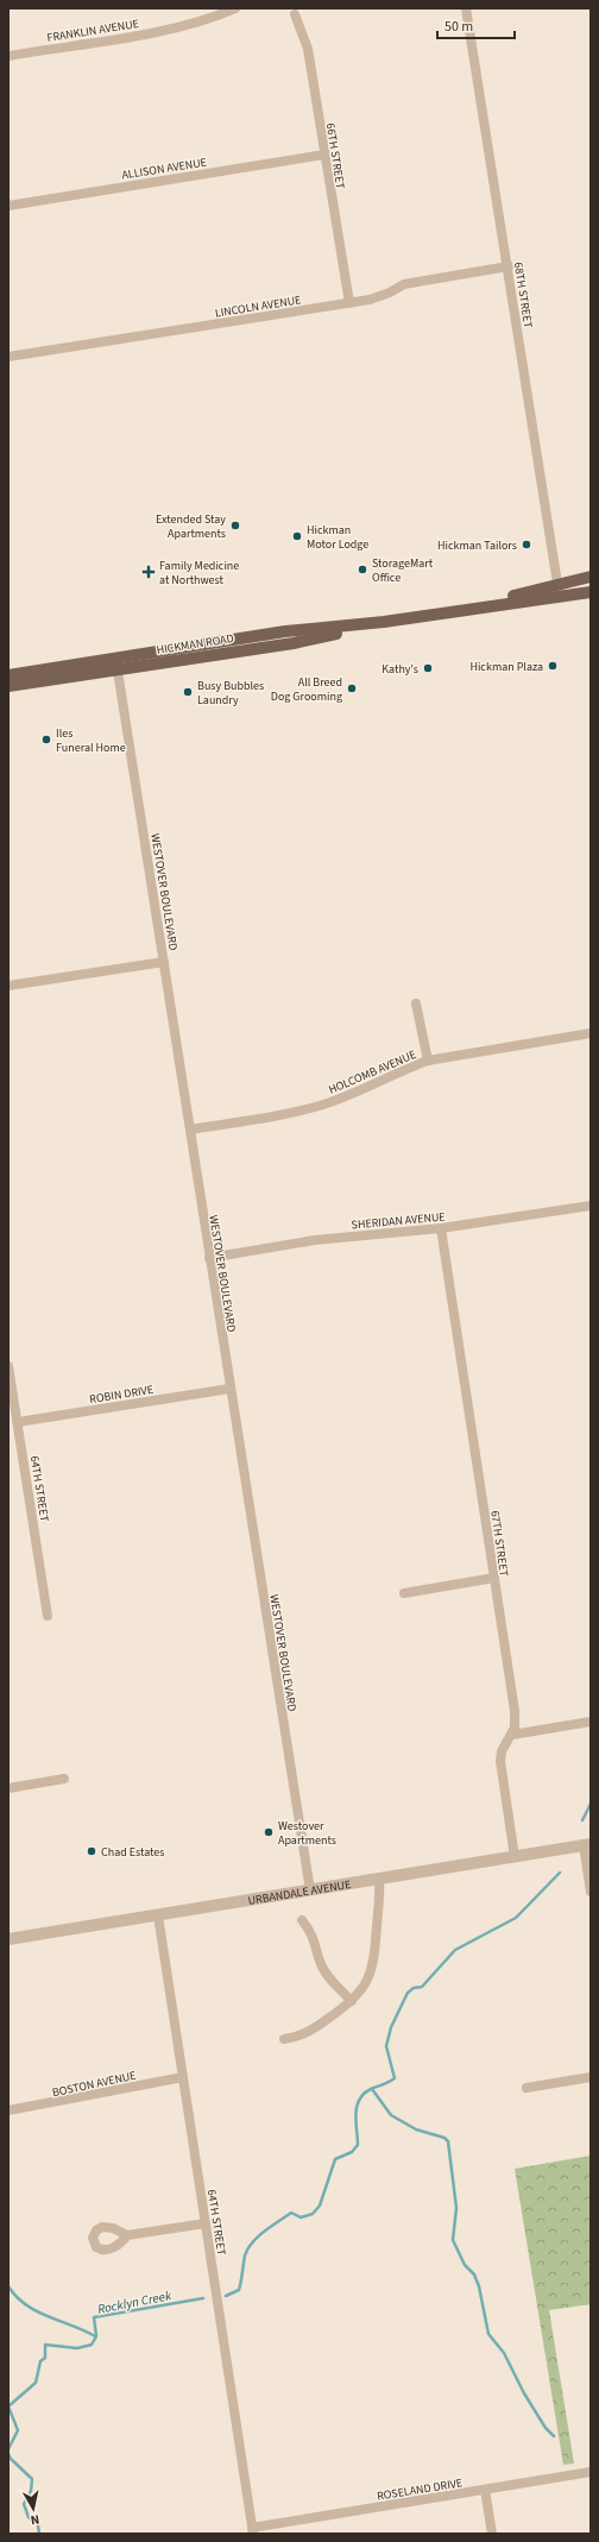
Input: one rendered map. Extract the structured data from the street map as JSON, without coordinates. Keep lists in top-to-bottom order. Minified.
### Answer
{"streets":{"main road":["HICKMAN ROAD"],"street":["FRANKLIN AVENUE","66TH STREET","ALLISON AVENUE","68TH STREET","LINCOLN AVENUE","WESTOVER BOULEVARD","HOLCOMB AVENUE","SHERIDAN AVENUE","ROBIN DRIVE","64TH STREET","67TH STREET","URBANDALE AVENUE","BOSTON AVENUE","ROSELAND DRIVE"]},"crossings":[["66TH STREET","ALLISON AVENUE"],["66TH STREET","LINCOLN AVENUE"],["68TH STREET","LINCOLN AVENUE"],["68TH STREET","HICKMAN ROAD"],["HICKMAN ROAD","WESTOVER BOULEVARD"],["WESTOVER BOULEVARD","HOLCOMB AVENUE"],["WESTOVER BOULEVARD","SHERIDAN AVENUE"],["WESTOVER BOULEVARD","ROBIN DRIVE"],["WESTOVER BOULEVARD","URBANDALE AVENUE"],["SHERIDAN AVENUE","67TH STREET"],["ROBIN DRIVE","64TH STREET"],["64TH STREET","URBANDALE AVENUE"],["64TH STREET","BOSTON AVENUE"],["64TH STREET","ROSELAND DRIVE"],["67TH STREET","URBANDALE AVENUE"]],"water":["Rocklyn Creek"],"places":{"other":["Extended Stay Apartments","Hickman Motor Lodge","Hickman Tailors","StorageMart Office","Hickman Plaza","Kathy's","All Breed Dog Grooming","Busy Bubbles Laundry","Iles Funeral Home","Westover Apartments","Chad Estates"],"health":["Family Medicine at Northwest"]},"scale_bar":"50 m","north":"bottom"}
